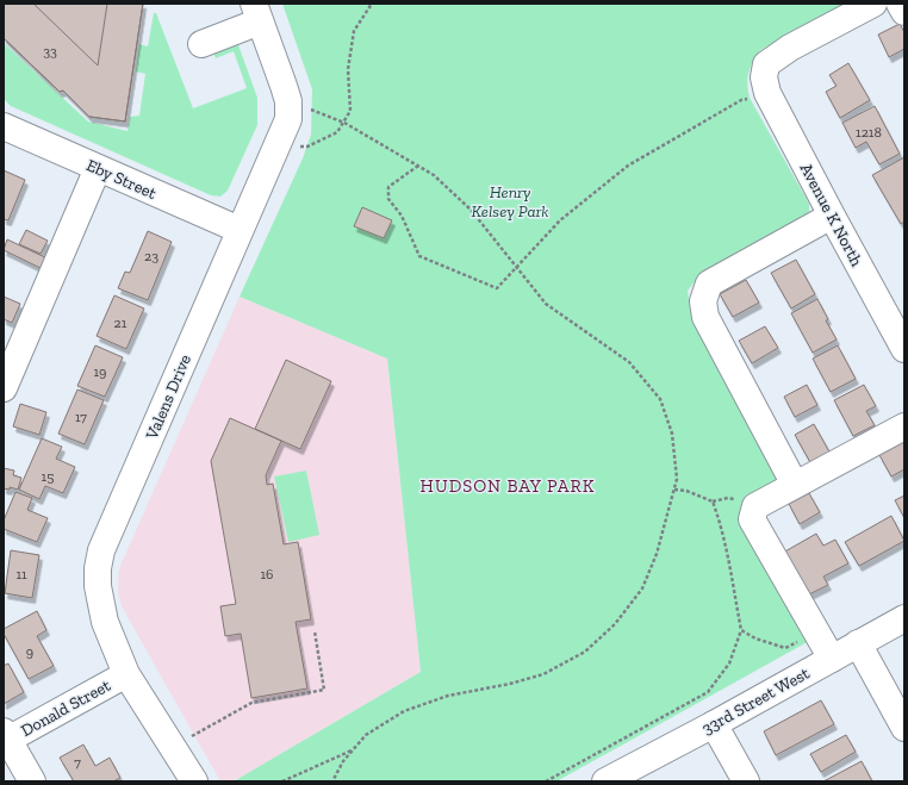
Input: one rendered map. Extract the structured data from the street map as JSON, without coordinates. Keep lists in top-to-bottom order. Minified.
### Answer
{"streets":{"street":["Eby Street","Avenue K North","Valens Drive","33rd Street West","Donald Street"]},"crossings":[["Eby Street","Valens Drive"],["Valens Drive","Donald Street"]],"districts":["HUDSON BAY PARK"],"parks":["Henry Kelsey Park"],"house_numbers":["33","1218","23","21","19","17","15","11","16","9","7"]}
